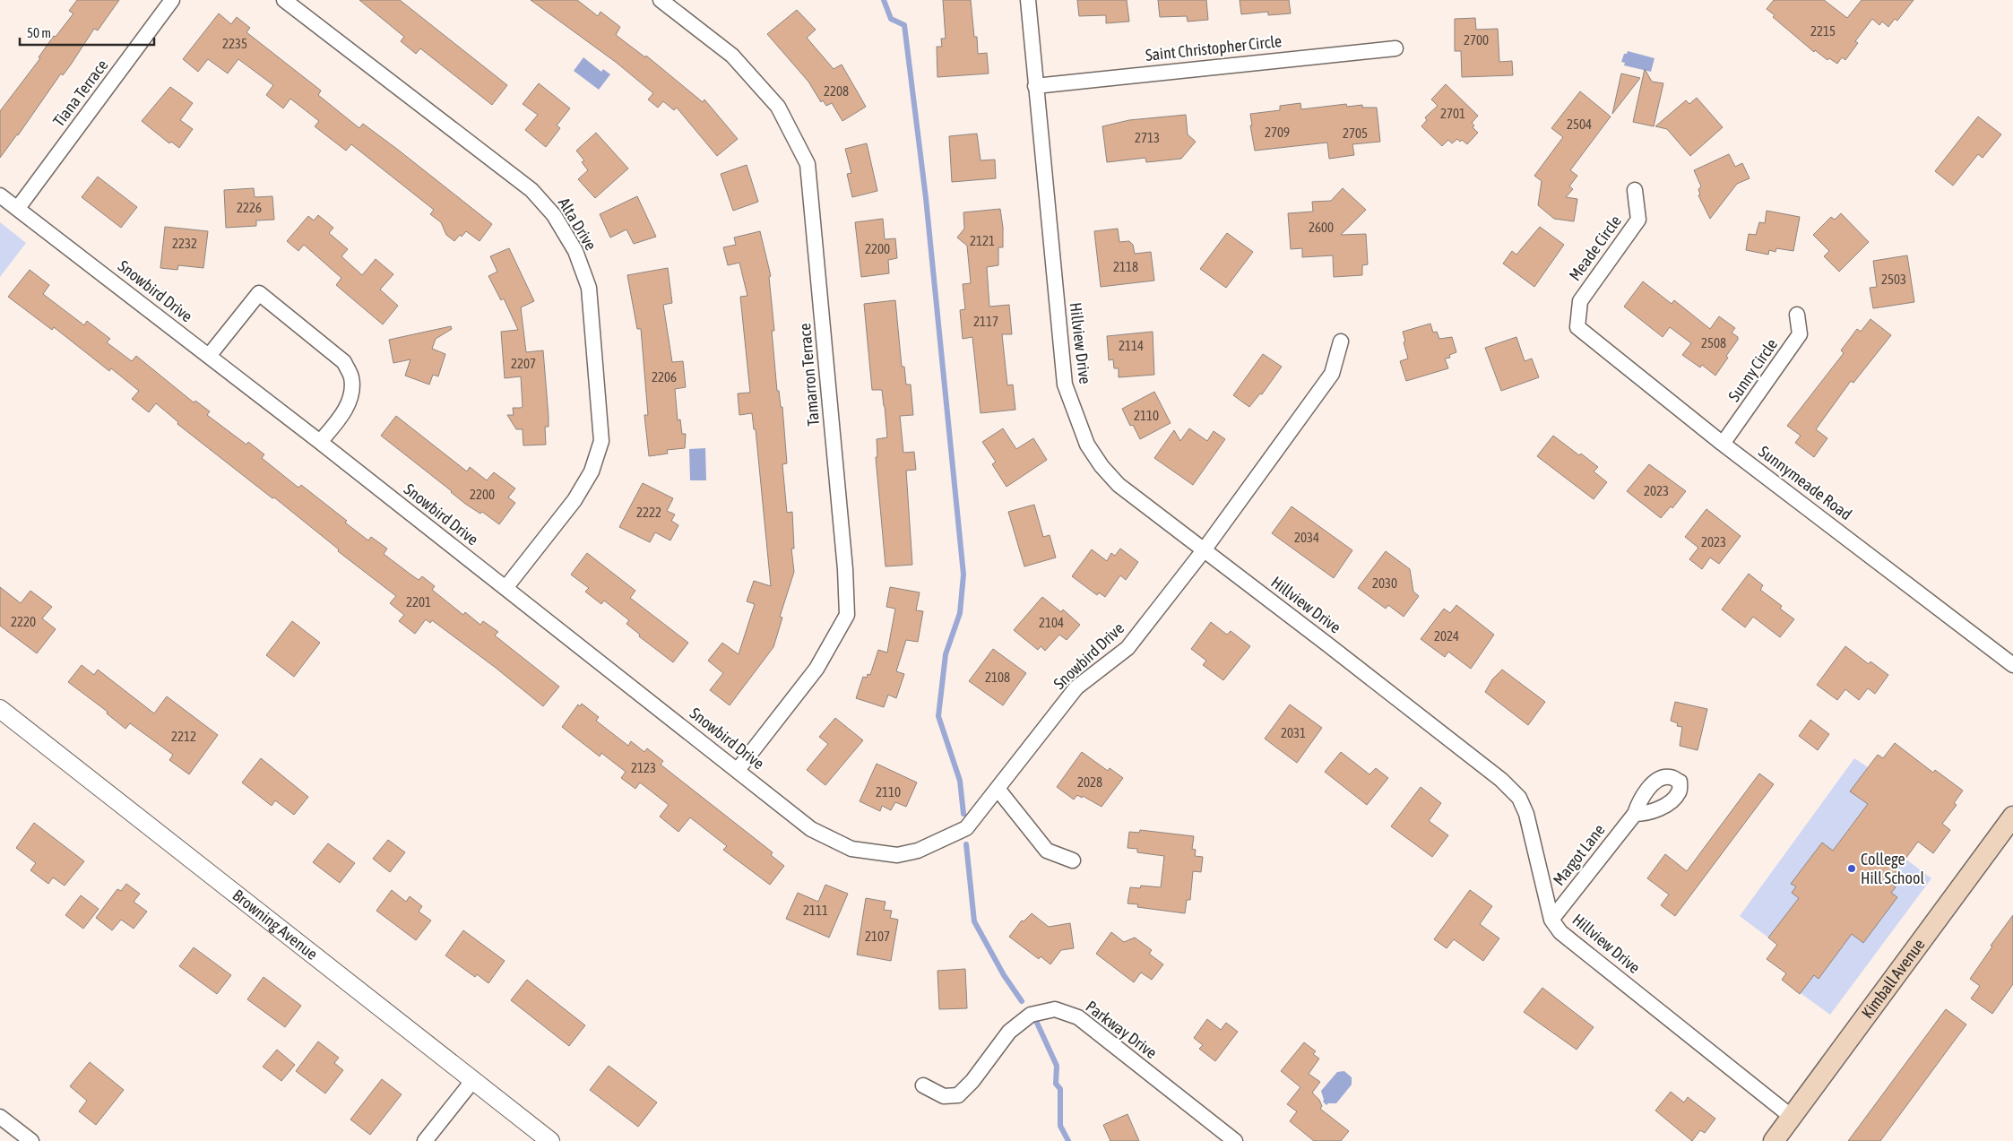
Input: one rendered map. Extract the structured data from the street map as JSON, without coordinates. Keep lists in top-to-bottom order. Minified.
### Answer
{"streets":{"main road":["Kimball Avenue"],"street":["Saint Christopher Circle","Tiana Terrace","Alta Drive","Meade Circle","Snowbird Drive","Hillview Drive","Sunny Circle","Tamarron Terrace","Sunnymeade Road","Margot Lane","Browning Avenue","Parkway Drive"]},"crossings":[["Saint Christopher Circle","Hillview Drive"],["Tiana Terrace","Snowbird Drive"],["Alta Drive","Snowbird Drive"],["Meade Circle","Sunnymeade Road"],["Snowbird Drive","Hillview Drive"],["Snowbird Drive","Tamarron Terrace"],["Hillview Drive","Margot Lane"],["Hillview Drive","Kimball Avenue"],["Sunny Circle","Sunnymeade Road"]],"places":["College Hill School"],"house_numbers":["2215","2700","2235","2208","2701","2504","2709","2705","2713","2226","2600","2121","2232","2200","2118","2503","2117","2508","2114","2207","2206","2110","2023","2200","2222","2034","2023","2030","2201","2220","2104","2024","2108","2031","2212","2123","2028","2110","2111","2107"],"scale_bar":"50 m"}
